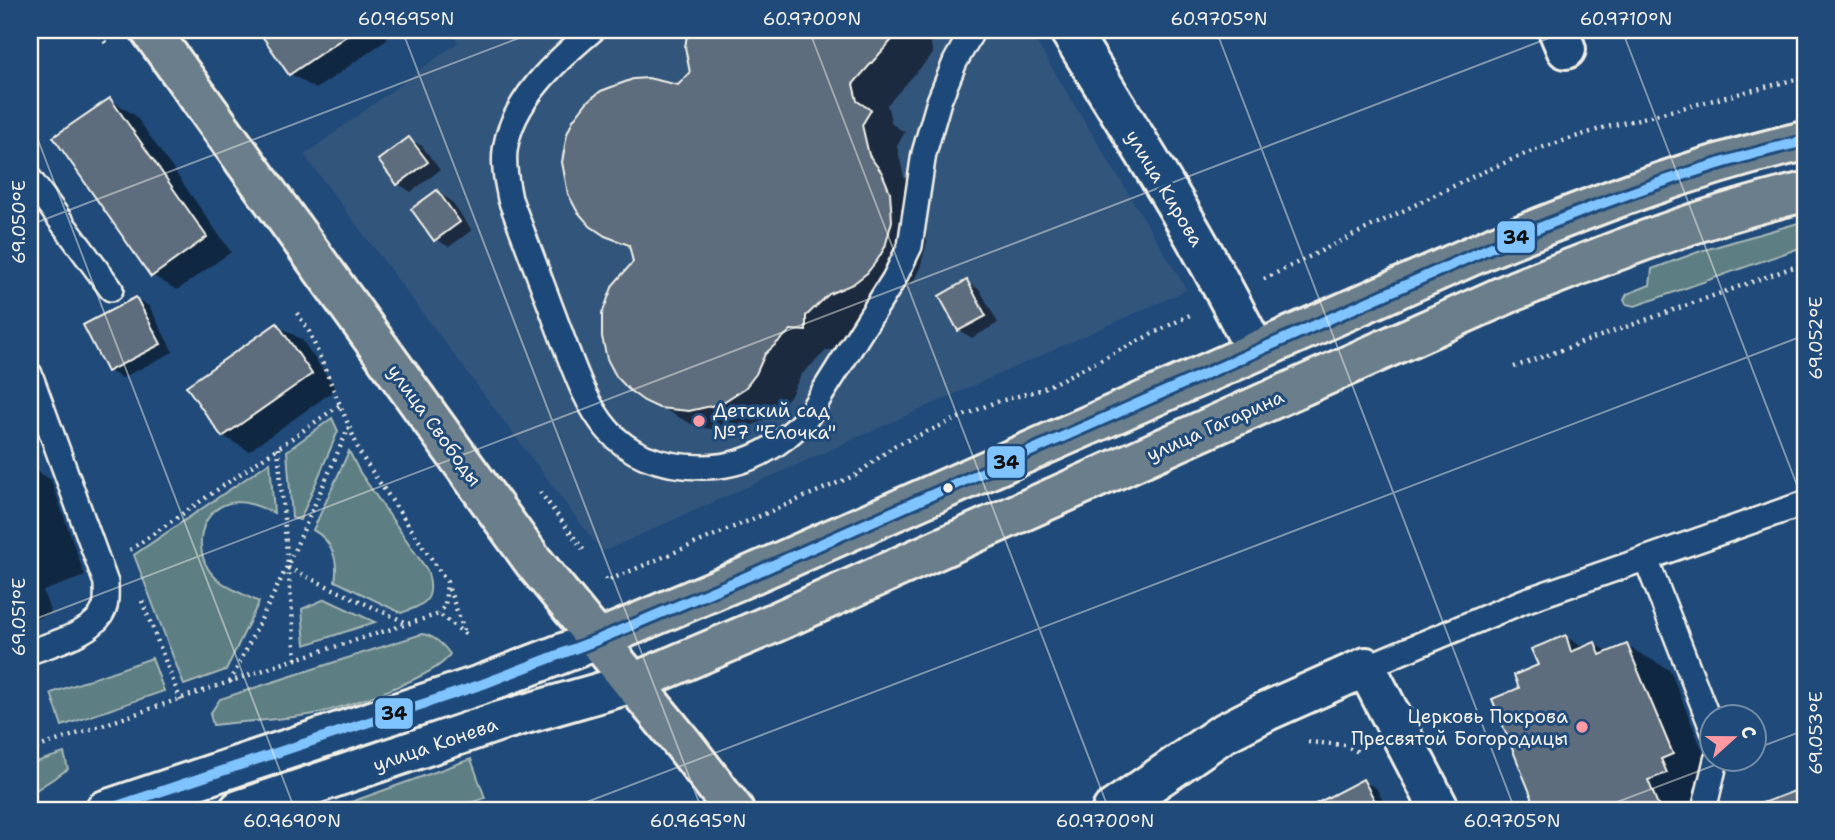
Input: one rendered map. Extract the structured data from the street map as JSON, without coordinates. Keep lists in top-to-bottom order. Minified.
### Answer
{"streets":{"main road":["улица Кирова","улица Свободы","улица Гагарина","улица Конева"]},"crossings":[["улица Свободы","улица Гагарина"],["улица Свободы","улица Конева"],["улица Гагарина","улица Конева"]],"places":["Детский сад №7 \"Елочка\"","Церковь Покрова Пресвятой Богородицы"],"lines":["transit line 34"],"north":"right","coordinates":["60.9695°N","60.9700°N","60.9705°N","60.9710°N","69.050°E","69.052°E","69.051°E","69.053°E","60.9690°N"]}
